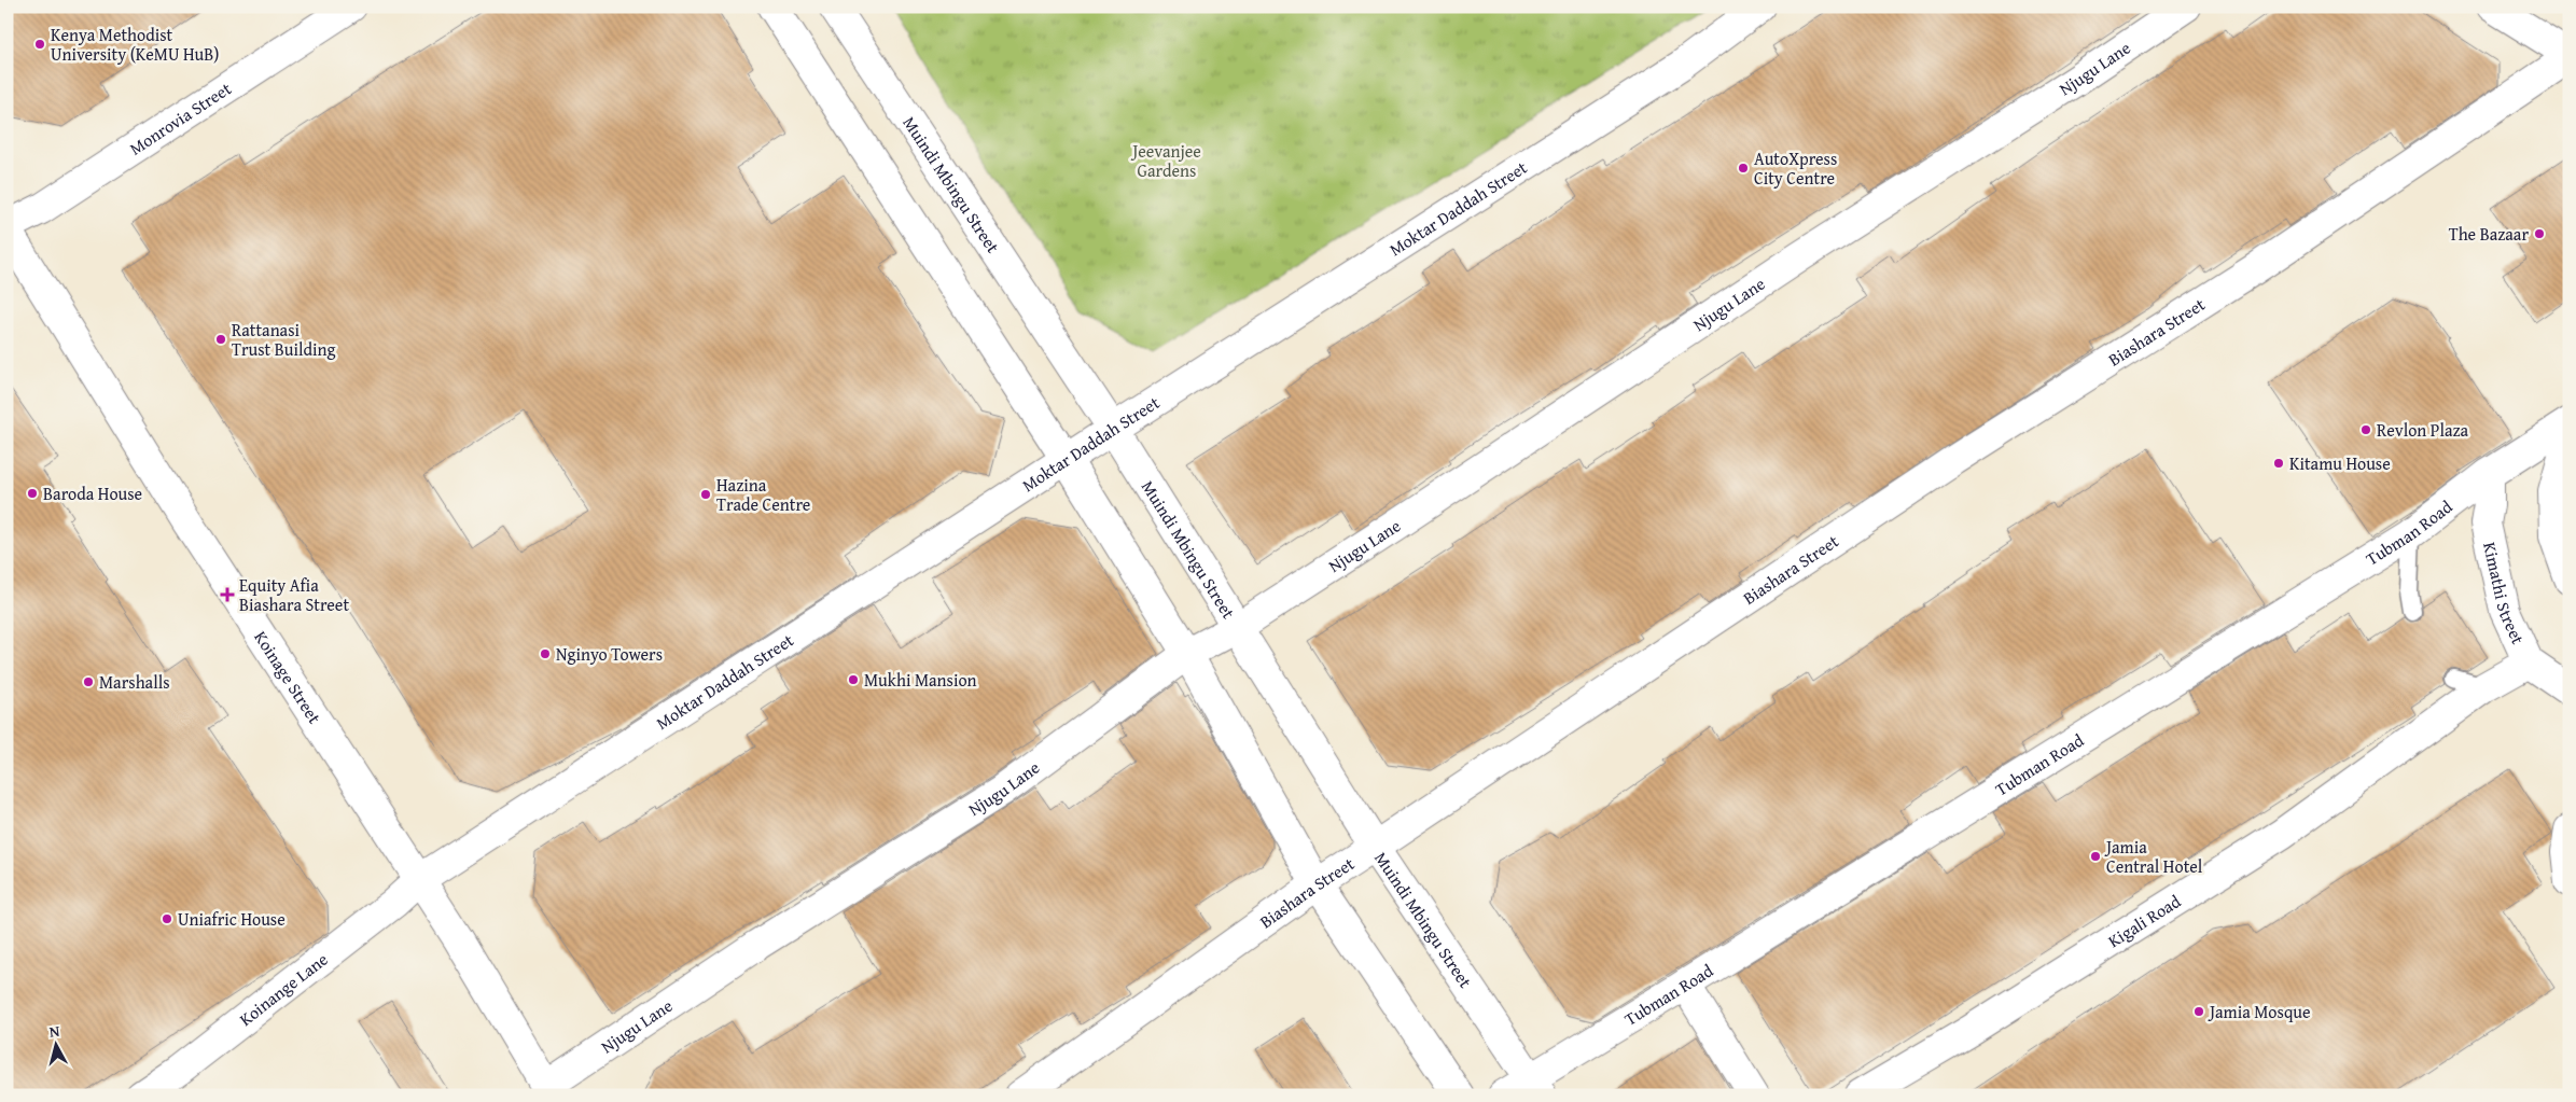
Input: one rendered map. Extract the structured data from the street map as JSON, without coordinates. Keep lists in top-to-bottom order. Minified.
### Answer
{"streets":{"street":["Njugu Lane","Monrovia Street","Muindi Mbingu Street","Moktar Daddah Street","Biashara Street","Tubman Road","Kimathi Street","Koinage Street","Kigali Road","Koinange Lane"]},"crossings":[["Njugu Lane","Muindi Mbingu Street"],["Njugu Lane","Koinage Street"],["Monrovia Street","Koinage Street"],["Muindi Mbingu Street","Moktar Daddah Street"],["Muindi Mbingu Street","Biashara Street"],["Muindi Mbingu Street","Tubman Road"],["Moktar Daddah Street","Koinage Street"],["Moktar Daddah Street","Koinange Lane"],["Tubman Road","Kimathi Street"],["Kimathi Street","Kigali Road"],["Koinage Street","Koinange Lane"]],"parks":["Jeevanjee Gardens"],"places":{"other":["Kenya Methodist University (KeMU HuB)","AutoXpress City Centre","The Bazaar","Rattanasi Trust Building","Revlon Plaza","Kitamu House","Baroda House","Hazina Trade Centre","Nginyo Towers","Mukhi Mansion","Marshalls","Jamia Central Hotel","Uniafric House","Jamia Mosque"],"health":["Equity Afia Biashara Street"]},"north":"top"}
